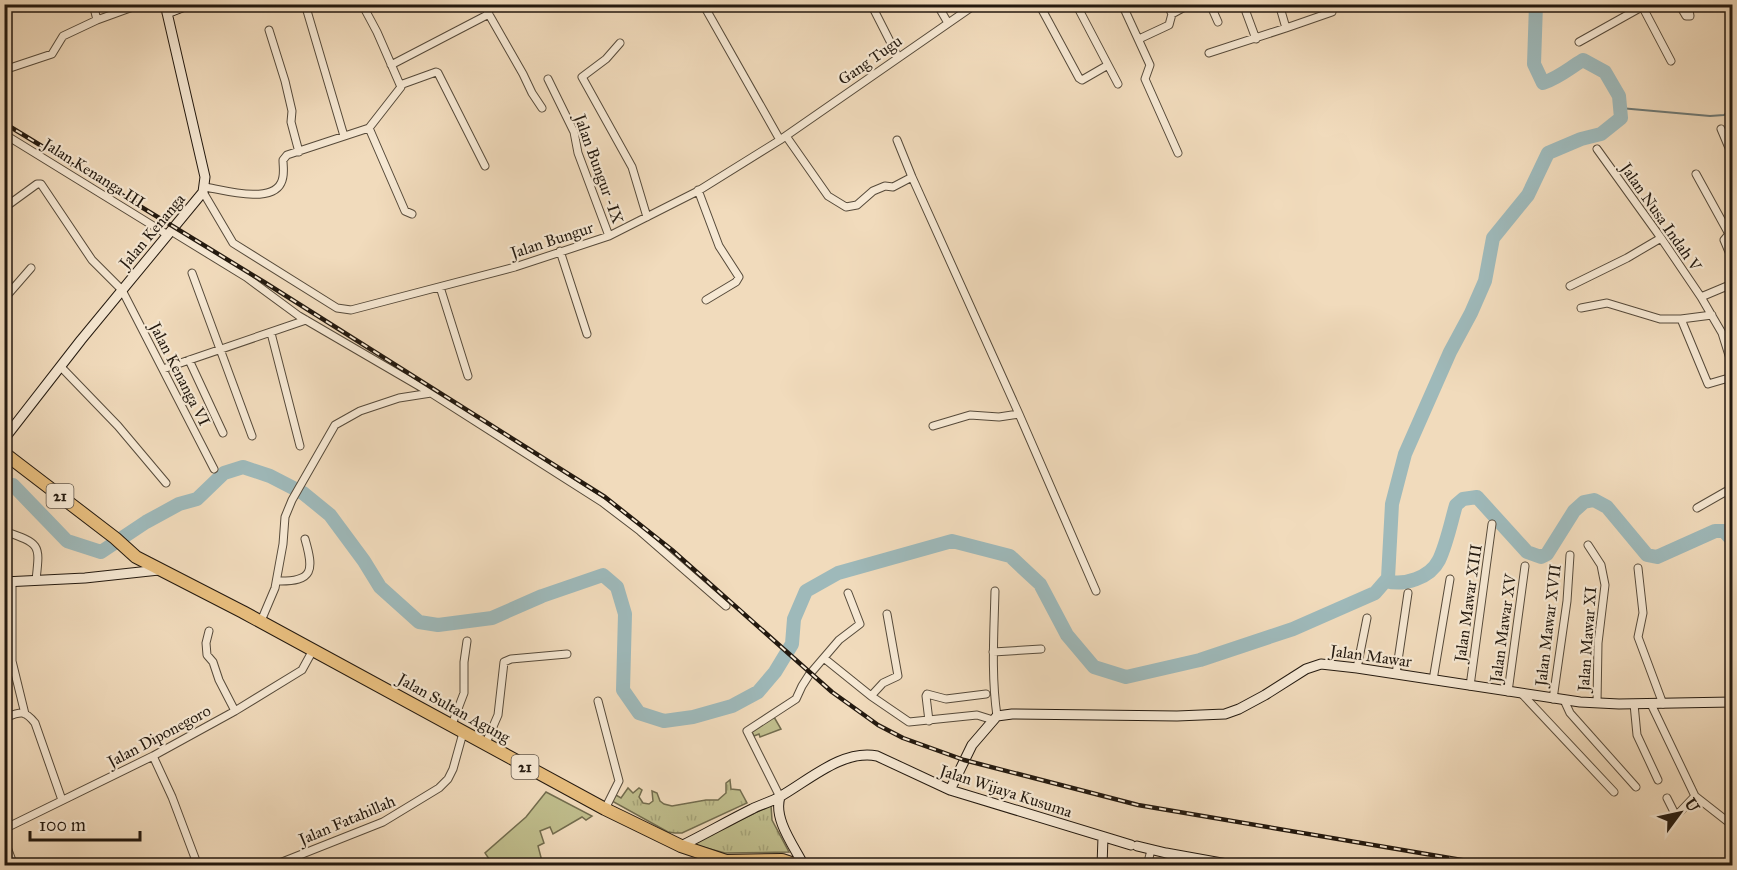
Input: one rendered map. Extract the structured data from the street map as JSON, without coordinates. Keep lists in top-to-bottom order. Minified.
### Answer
{"streets":{"highway":["21","Jalan Sultan Agung"],"street":["Gang Tugu","Jalan Bungur -IX","Jalan Kenanga III","Jalan Nusa Indah V","Jalan Kenanga","Jalan Bungur","Jalan Kenanga VI","Jalan Mawar XIII","Jalan Mawar XVII","Jalan Mawar XV","Jalan Mawar XI","Jalan Mawar","Jalan Diponegoro","Jalan Wijaya Kusuma","Jalan Fatahillah"]},"crossings":[["Gang Tugu","Jalan Bungur"],["Jalan Bungur -IX","Jalan Bungur"],["Jalan Kenanga III","Jalan Kenanga"],["Jalan Kenanga","Jalan Bungur"],["Jalan Kenanga","Jalan Kenanga VI"],["Jalan Mawar XIII","Jalan Mawar"],["Jalan Mawar XVII","Jalan Mawar"],["Jalan Mawar XV","Jalan Mawar"],["Jalan Mawar XI","Jalan Mawar"],["Jalan Sultan Agung","Jalan Diponegoro"],["Jalan Sultan Agung","Jalan Wijaya Kusuma"],["Jalan Sultan Agung","Jalan Fatahillah"]],"scale_bar":"100 m","north":"top right"}
